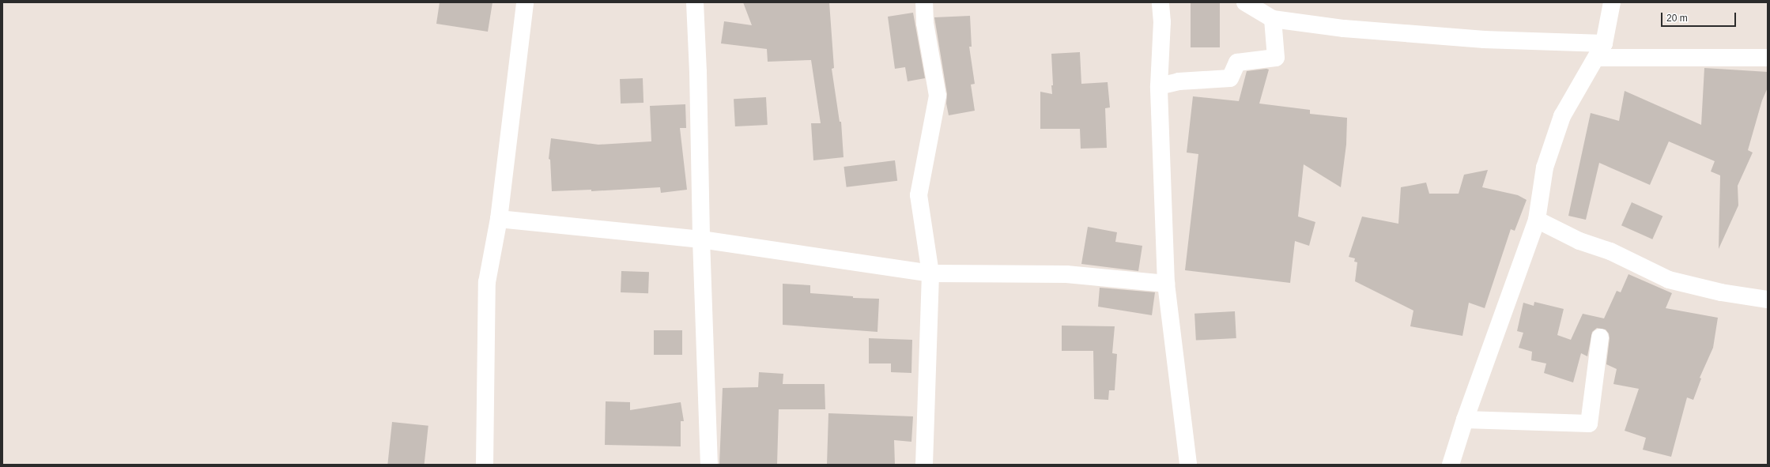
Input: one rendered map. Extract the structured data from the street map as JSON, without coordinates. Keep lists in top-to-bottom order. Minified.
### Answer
{"scale_bar":"20 m"}
